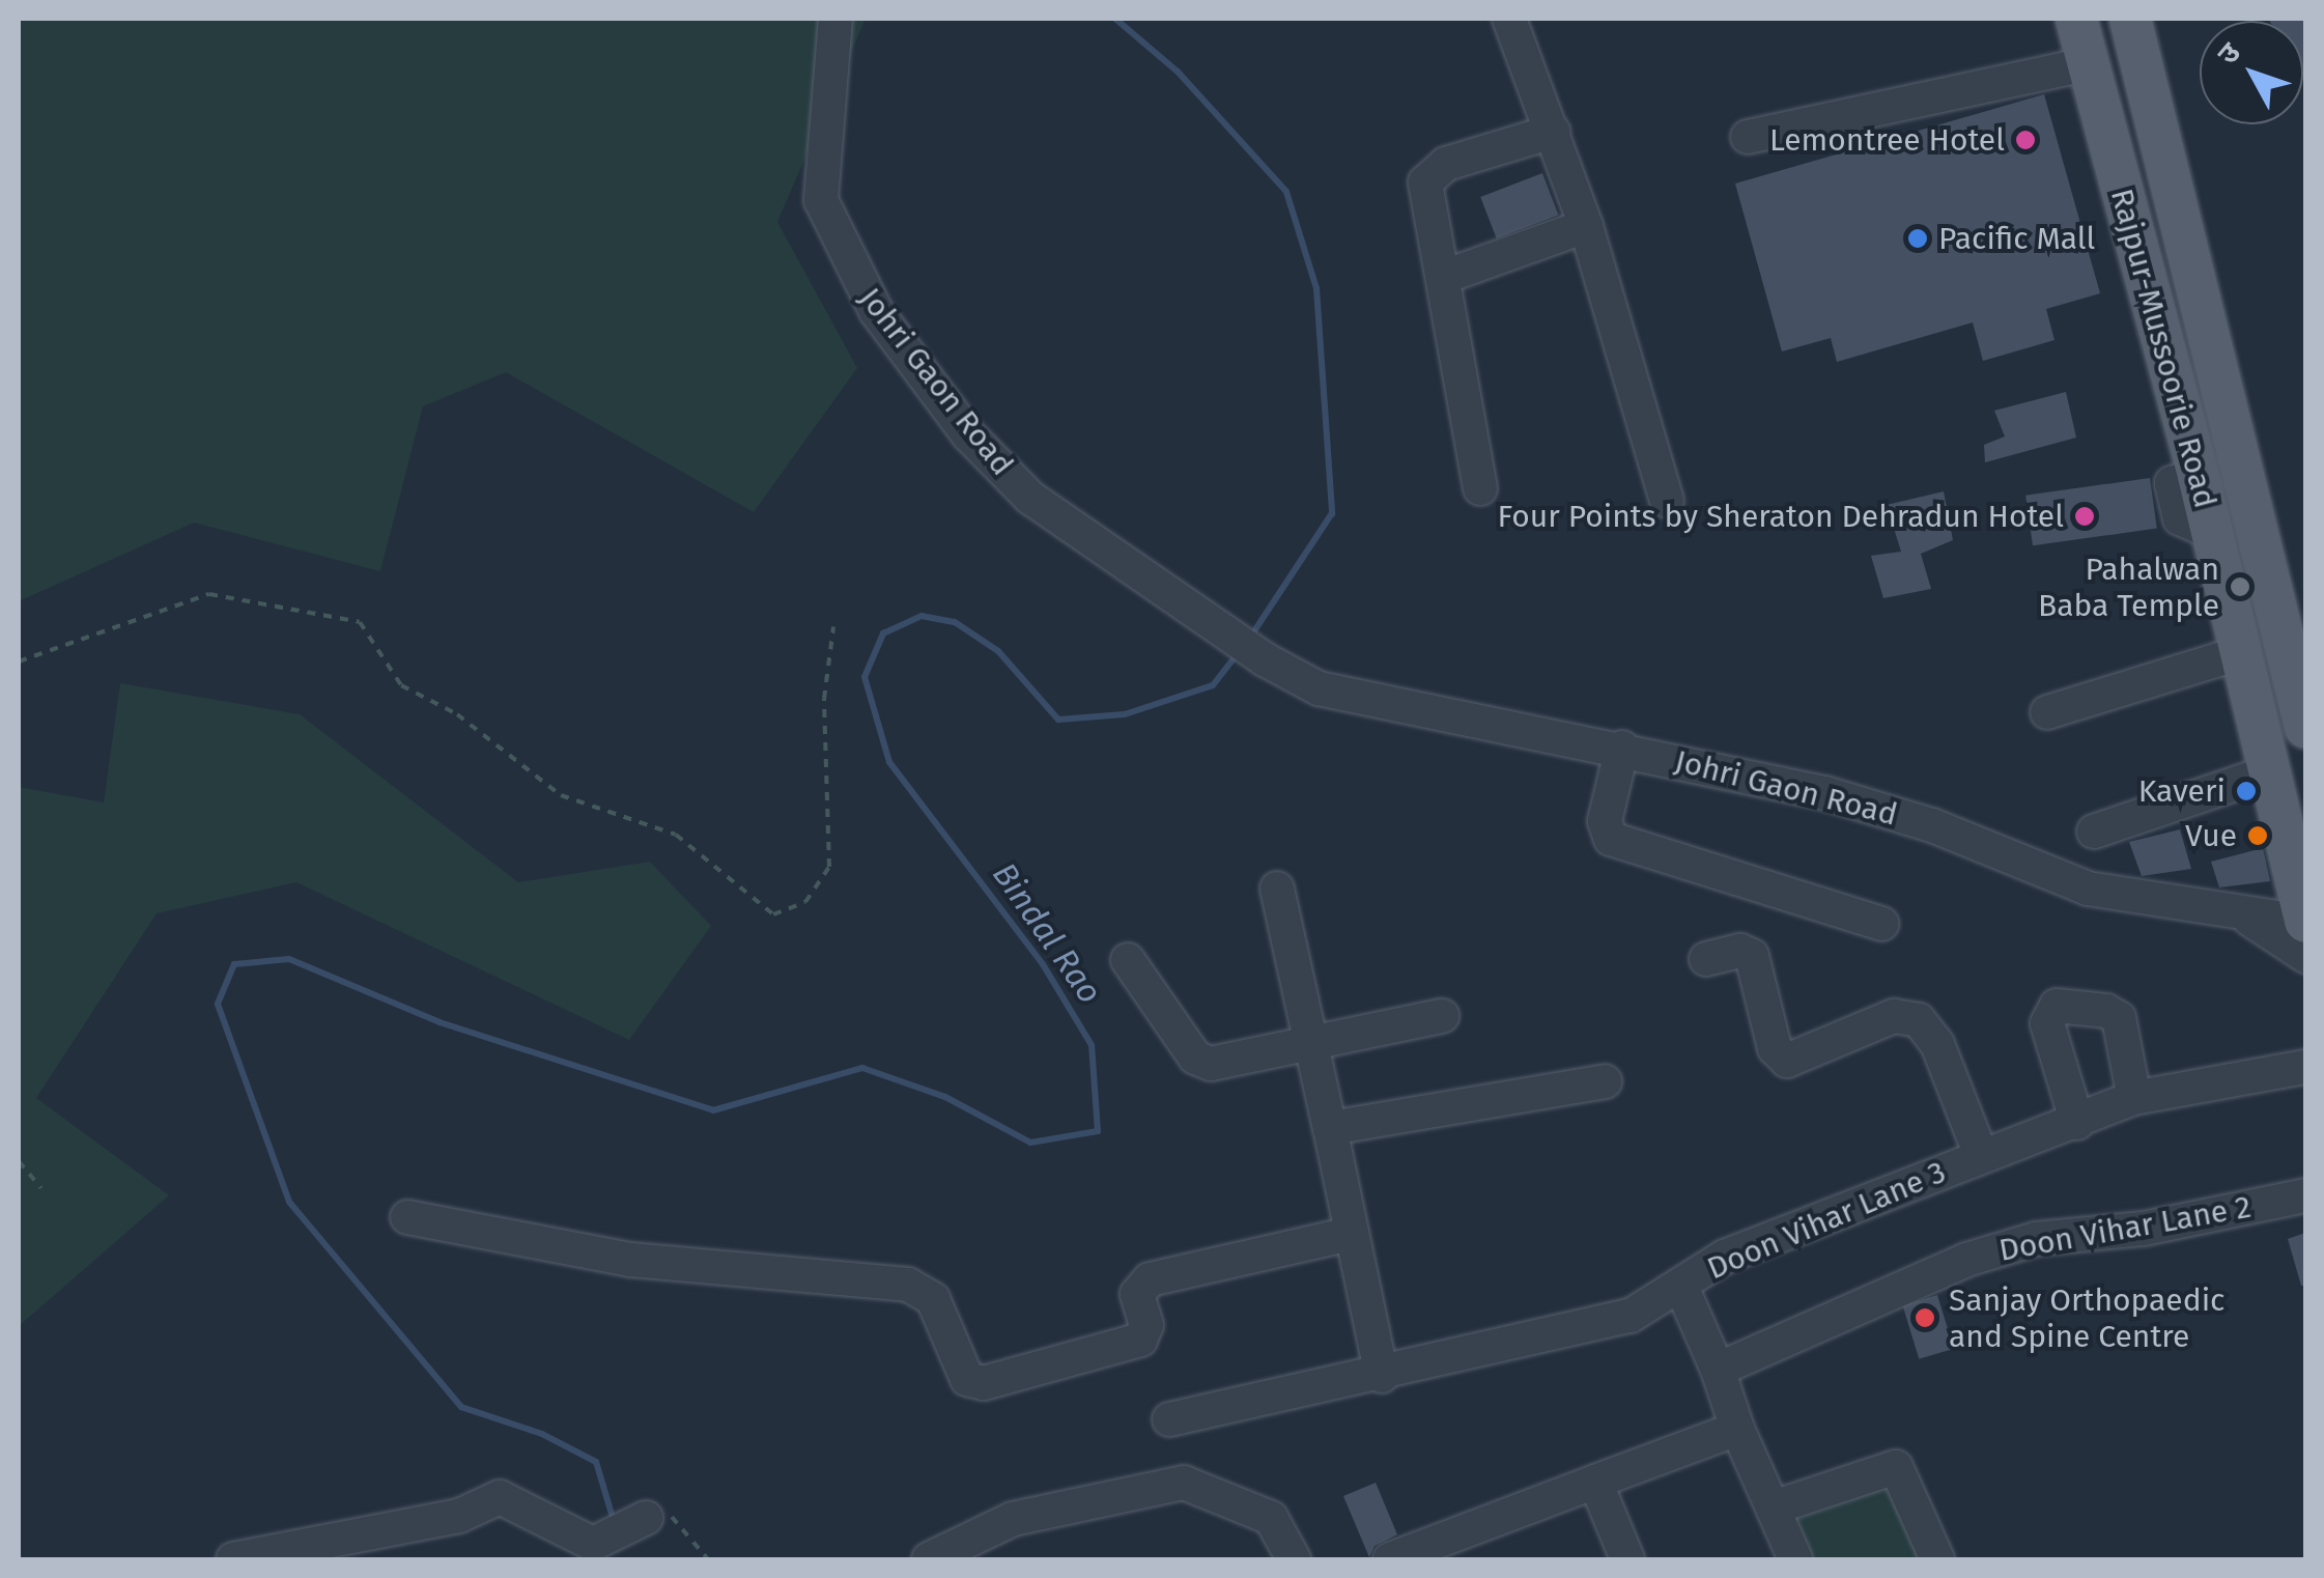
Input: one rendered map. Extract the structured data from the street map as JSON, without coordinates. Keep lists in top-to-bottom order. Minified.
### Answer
{"streets":{"main road":["Rajpur-Mussoorie Road"],"street":["Johri Gaon Road","Doon Vihar Lane 3","Doon Vihar Lane 2"]},"crossings":[["Rajpur-Mussoorie Road","Johri Gaon Road"]],"water":["Bindal Rao"],"places":["Lemontree Hotel","Pacific Mall","Four Points by Sheraton Dehradun Hotel","Pahalwan Baba Temple","Kaveri","Vue","Sanjay Orthopaedic and Spine Centre"],"north":"top left"}
